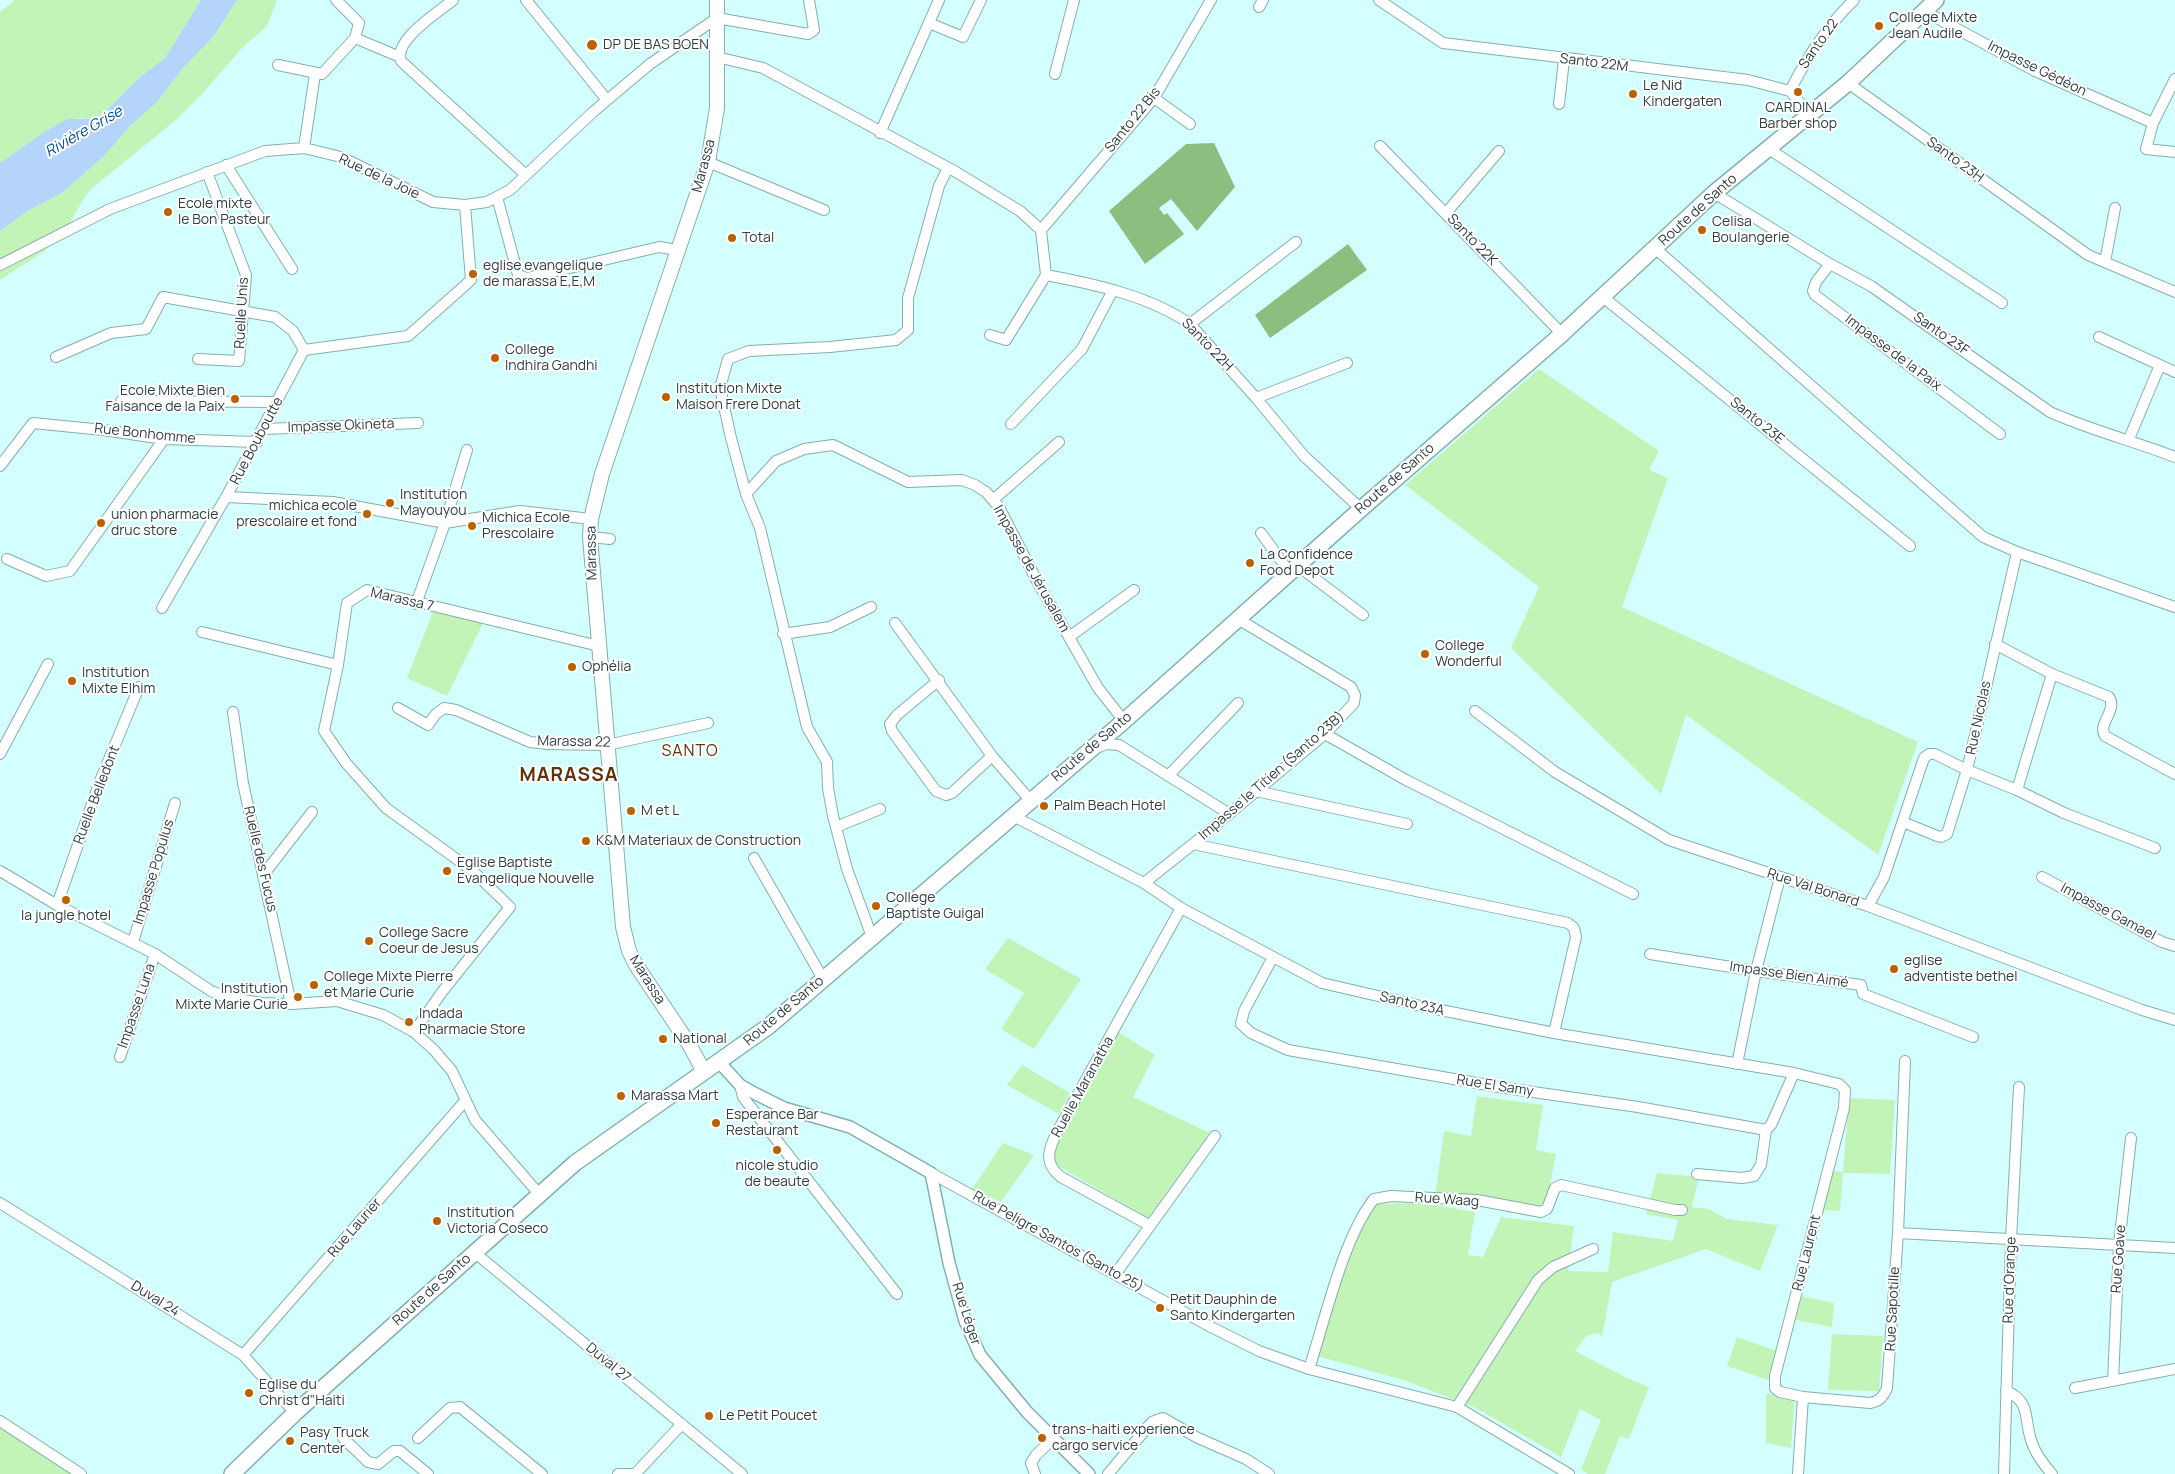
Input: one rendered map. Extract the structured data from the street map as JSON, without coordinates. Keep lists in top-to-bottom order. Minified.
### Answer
{"streets":{"main road":["Marassa","Route de Santo"],"street":["Santo 22","Santo 22M","Impasse Gédéon","Santo 22 Bis","Santo 23H","Rue de la Joie","Santo 22K","Ruelle Unis","Santo 23F","Santo 22H","Impasse de la Paix","Santo 23E","Impasse Okineta","Rue Bonhomme","Rue Bouboutte","Impasse de Jérusalem","Marassa 7","Rue Nicolas","Marassa 22","Impasse le Titien (Santo 23B)","Ruelle Belledont","Ruelle des Fucus","Impasse Populus","Rue Val Bonard","Impasse Gamael","Impasse Bien Aimé","Santo 23A","Impasse Luna","Rue El Samy","Ruelle Maranatha","Rue Waag","Rue Laurier","Rue Peligre Santos (Santo 25)","Rue Laurent","Rue Goave","Rue d'Orange","Duval 24","Rue Sapotille","Rue Léger","Duval 27"]},"crossings":[["Santo 22","Santo 22M"],["Impasse Gédéon","Route de Santo"],["Santo 23H","Route de Santo"],["Marassa","Rue de la Joie"],["Marassa","Route de Santo"],["Marassa","Marassa 7"],["Marassa","Marassa 22"],["Rue de la Joie","Ruelle Unis"],["Route de Santo","Santo 22K"],["Route de Santo","Santo 23F"],["Route de Santo","Santo 22H"],["Route de Santo","Santo 23E"],["Route de Santo","Impasse de Jérusalem"],["Route de Santo","Impasse le Titien (Santo 23B)"],["Route de Santo","Santo 23A"],["Route de Santo","Rue Peligre Santos (Santo 25)"],["Route de Santo","Duval 24"],["Route de Santo","Duval 27"],["Santo 23F","Impasse de la Paix"],["Impasse Okineta","Rue Bouboutte"],["Rue Bonhomme","Rue Bouboutte"],["Rue Nicolas","Rue Val Bonard"],["Impasse le Titien (Santo 23B)","Santo 23A"],["Santo 23A","Rue El Samy"],["Santo 23A","Ruelle Maranatha"],["Santo 23A","Rue Laurent"],["Rue Waag","Rue Peligre Santos (Santo 25)"],["Rue Laurier","Duval 24"],["Rue Peligre Santos (Santo 25)","Rue Léger"],["Rue Laurent","Rue Sapotille"]],"districts":["SANTO","MARASSA"],"water":["Rivière Grise"],"places":["College Mixte Jean Audile","DP DE BAS BOEN","CARDINAL Barber shop","Le Nid Kindergaten","Ecole mixte le Bon Pasteur","Celisa Boulangerie","Total","eglise evangelique de marassa E,E,M","College Indhira Gandhi","Institution Mixte Maison Frere Donat","Ecole Mixte Bien Faisance de la Paix","Institution Mayouyou","michica ecole prescolaire et fond","union pharmacie druc store","Michica Ecole Prescolaire","La Confidence Food Depot","College Wonderful","Ophélia","Institution Mixte Elhim","Palm Beach Hotel","M et L","K&M Materiaux de Construction","Eglise Baptiste Evangelique Nouvelle","la jungle hotel","College Baptiste Guigal","College Sacre Coeur de Jesus","eglise adventiste bethel","College Mixte Pierre et Marie Curie","Institution Mixte Marie Curie","Indada Pharmacie Store","National","Marassa Mart","Esperance Bar Restaurant","nicole studio de beaute","Institution Victoria Coseco","Petit Dauphin de Santo Kindergarten","Eglise du Christ d\"Haiti","Le Petit Poucet","trans-haiti experience cargo service","Pasy Truck Center"]}
